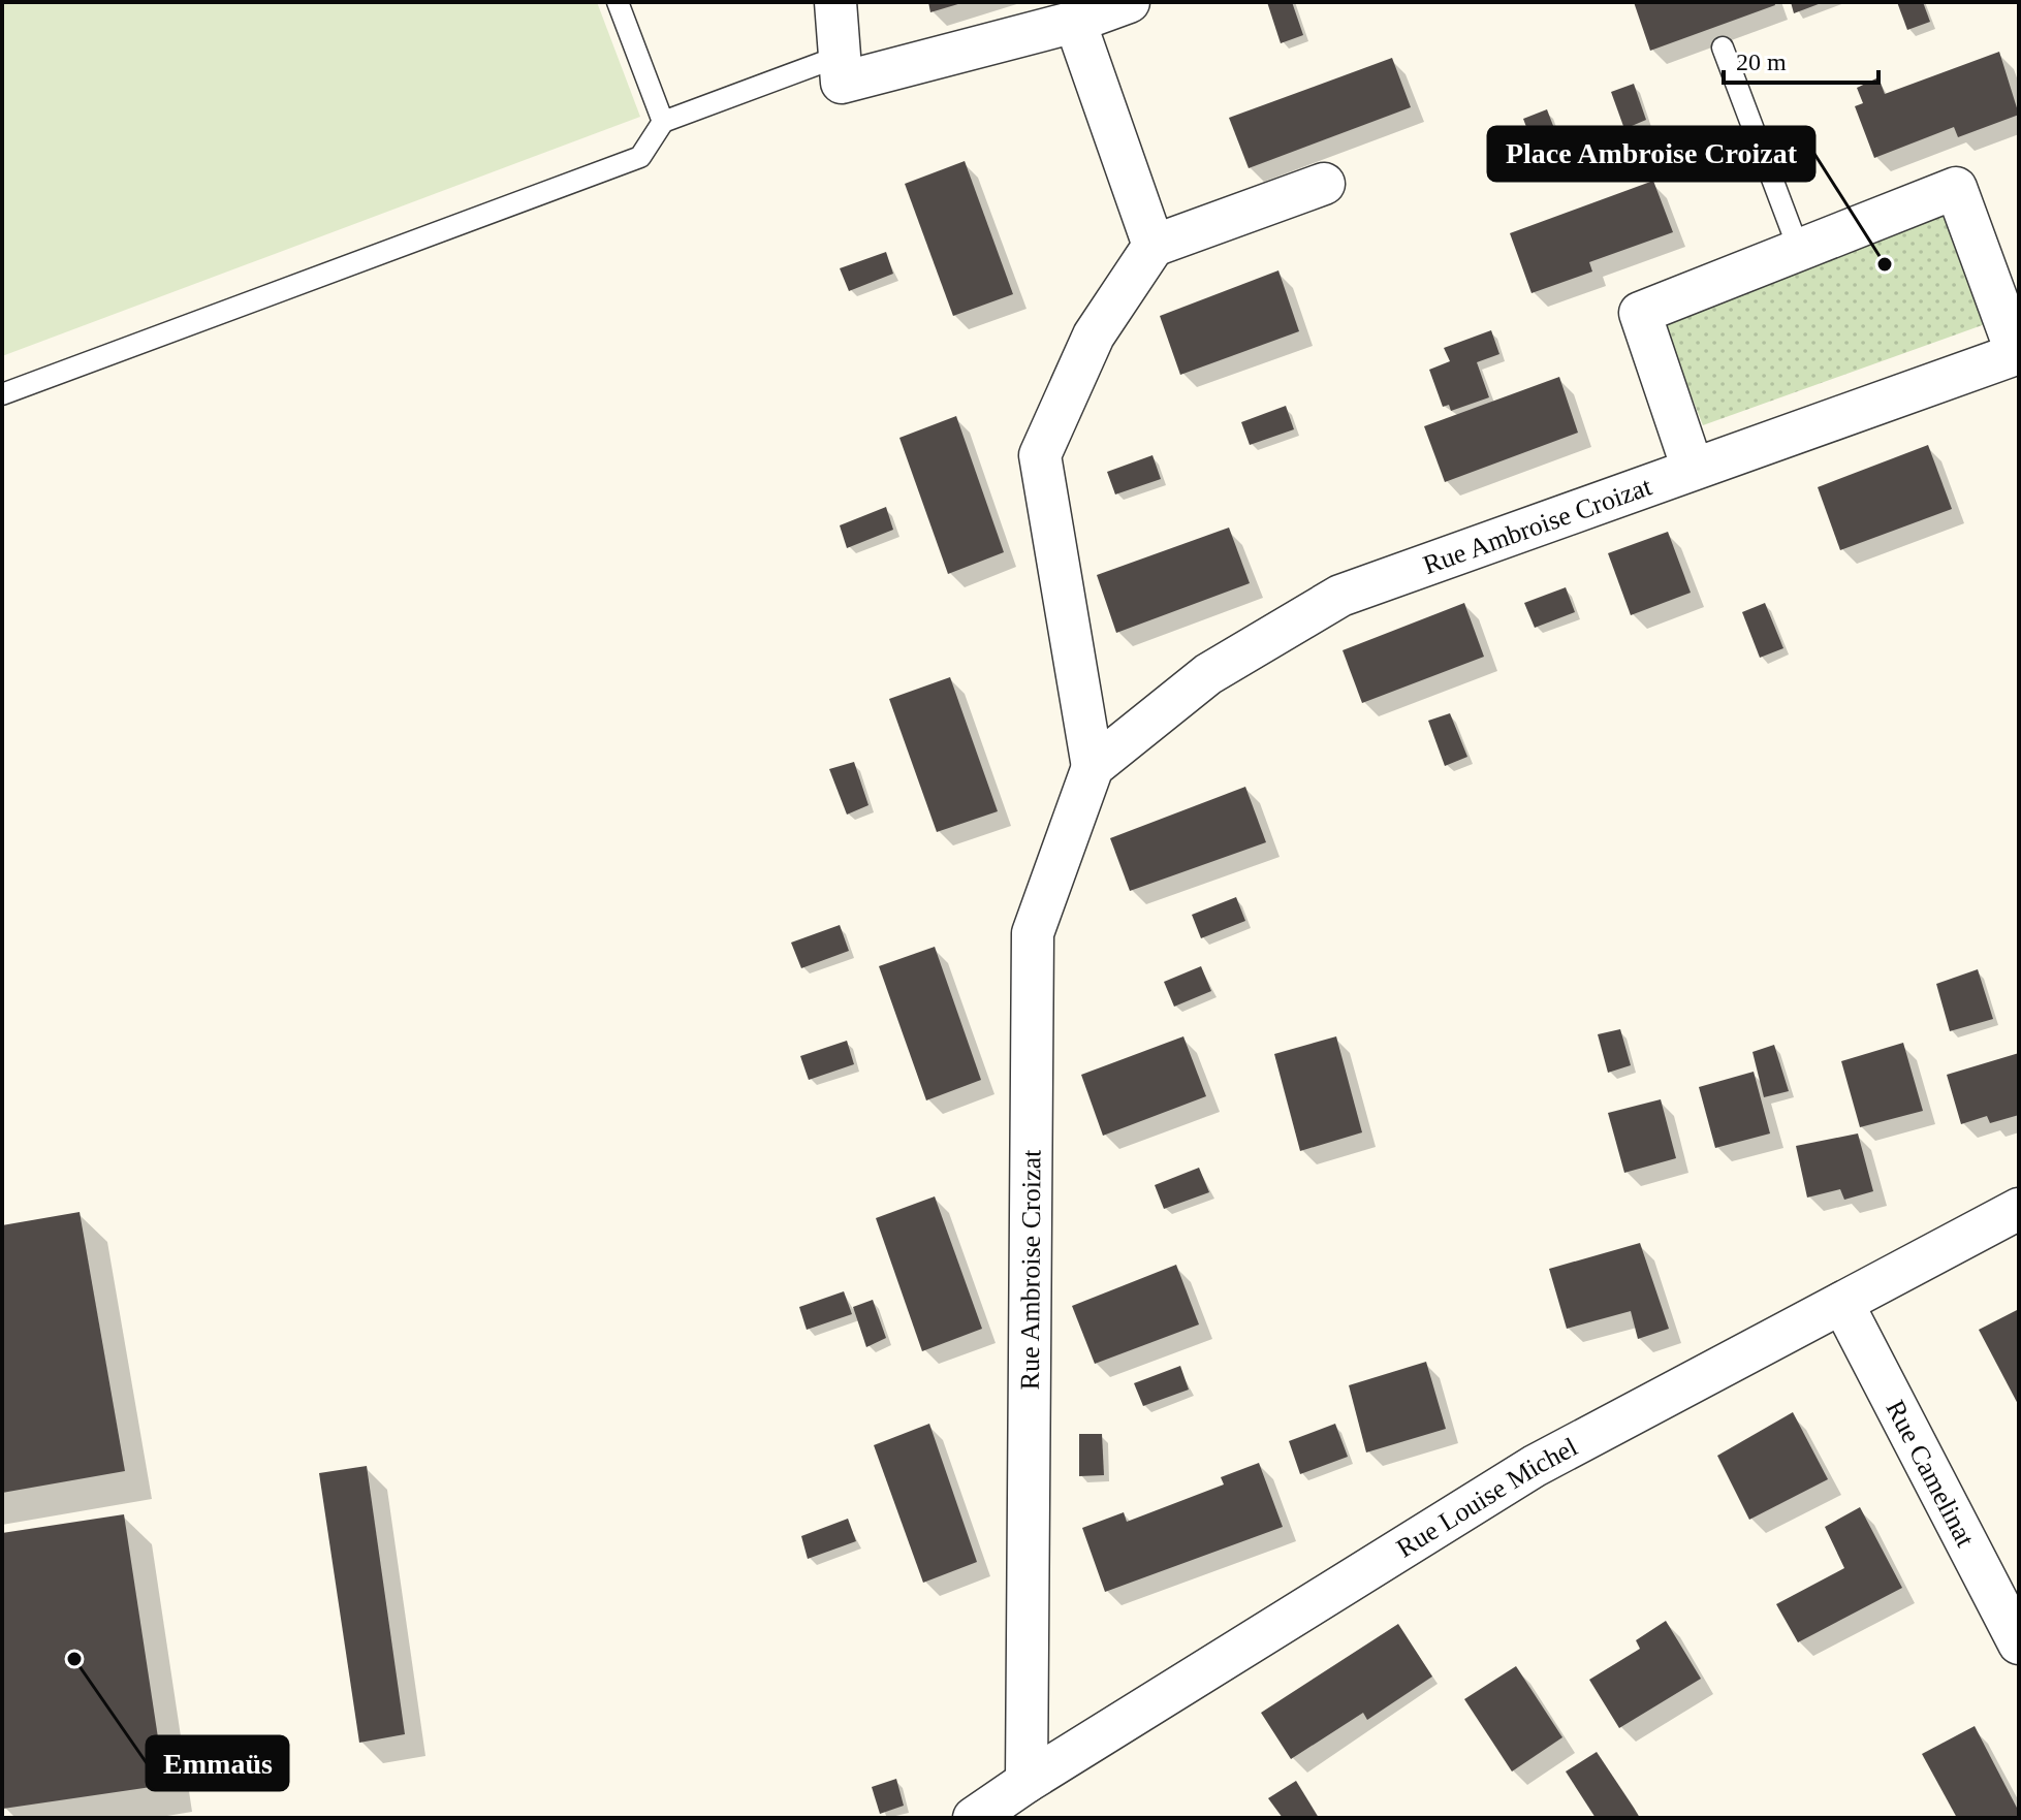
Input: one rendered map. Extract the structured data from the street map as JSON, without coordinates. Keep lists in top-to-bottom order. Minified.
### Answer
{"streets":{"street":["Rue Ambroise Croizat","Rue Camelinat","Rue Louise Michel"]},"crossings":[["Rue Ambroise Croizat","Rue Louise Michel"],["Rue Camelinat","Rue Louise Michel"]],"places":["Place Ambroise Croizat","Emmaüs"],"scale_bar":"20 m"}
